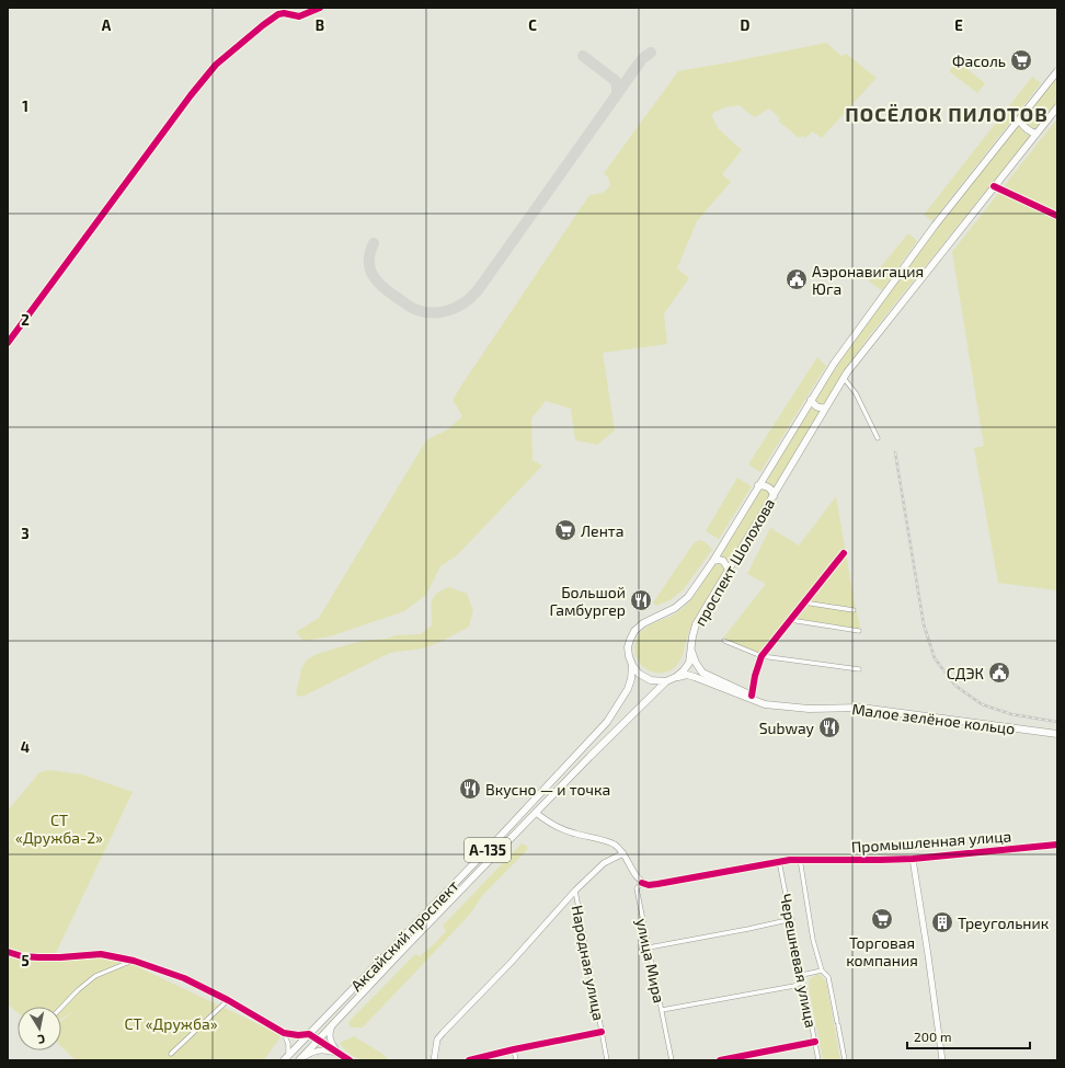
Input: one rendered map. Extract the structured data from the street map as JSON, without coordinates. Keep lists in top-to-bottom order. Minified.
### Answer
{"streets":{"main road":["проспект Шолохова","Малое зелёное кольцо","А-135","Аксайский проспект"],"street":["Промышленная улица","улица Мира","Черешневая улица","Народная улица"]},"crossings":[["проспект Шолохова","Малое зелёное кольцо"],["проспект Шолохова","Аксайский проспект"],["Промышленная улица","улица Мира"],["Промышленная улица","Черешневая улица"]],"districts":["ПОСЁЛОК ПИЛОТОВ"],"parks":["СТ «Дружба-2»","СТ «Дружба»"],"places":{"supermarket":["Фасоль","Лента","Торговая компания"],"public building":["Аэронавигация Юга","СДЭК"],"restaurant":["Большой Гамбургер","Subway","Вкусно — и точка"],"building":["Треугольник"]},"scale_bar":"200 m","north":"bottom","grid":{"columns":["A","B","C","D","E"],"rows":["1","2","3","4","5"]}}
